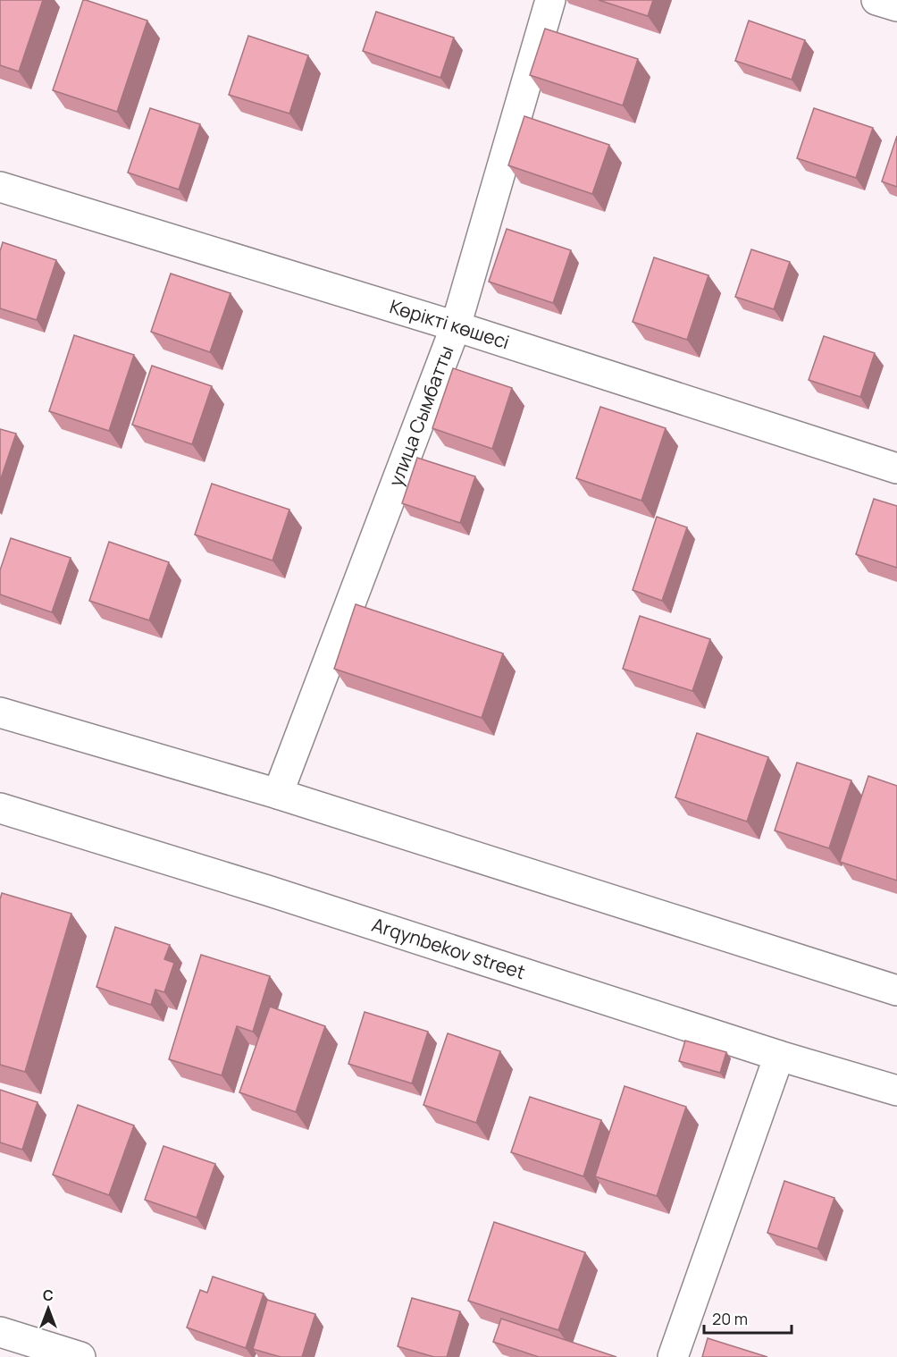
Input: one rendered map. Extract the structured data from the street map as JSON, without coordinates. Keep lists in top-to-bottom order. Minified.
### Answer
{"streets":{"street":["Көрікті көшесі","улица Сымбатты","Arqynbekov street"]},"crossings":[["Көрікті көшесі","улица Сымбатты"]],"scale_bar":"20 m","north":"top"}
